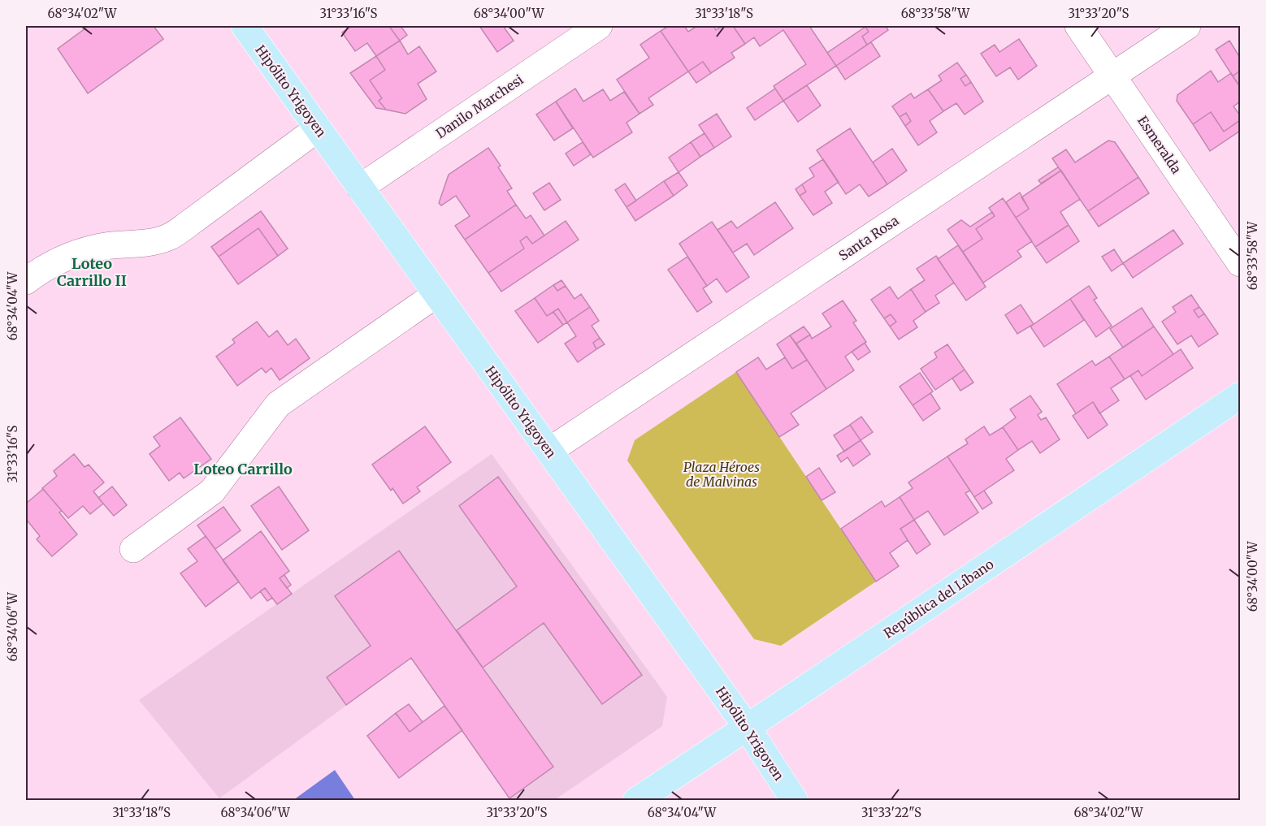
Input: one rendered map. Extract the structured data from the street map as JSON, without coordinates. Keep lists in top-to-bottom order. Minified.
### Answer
{"streets":{"main road":["Hipólito Yrigoyen","República del Líbano"],"street":["Danilo Marchesi","Esmeralda","Santa Rosa"]},"crossings":[["Hipólito Yrigoyen","Danilo Marchesi"],["Hipólito Yrigoyen","Santa Rosa"],["Hipólito Yrigoyen","República del Líbano"],["Esmeralda","Santa Rosa"]],"districts":["Loteo Carrillo II","Loteo Carrillo"],"parks":["Plaza Héroes de Malvinas"],"coordinates":["68°34'02\"W","31°33'16\"S","68°34'00\"W","31°33'18\"S","68°33'58\"W","31°33'20\"S","68°34'04\"W","68°34'06\"W","31°33'22\"S"]}
